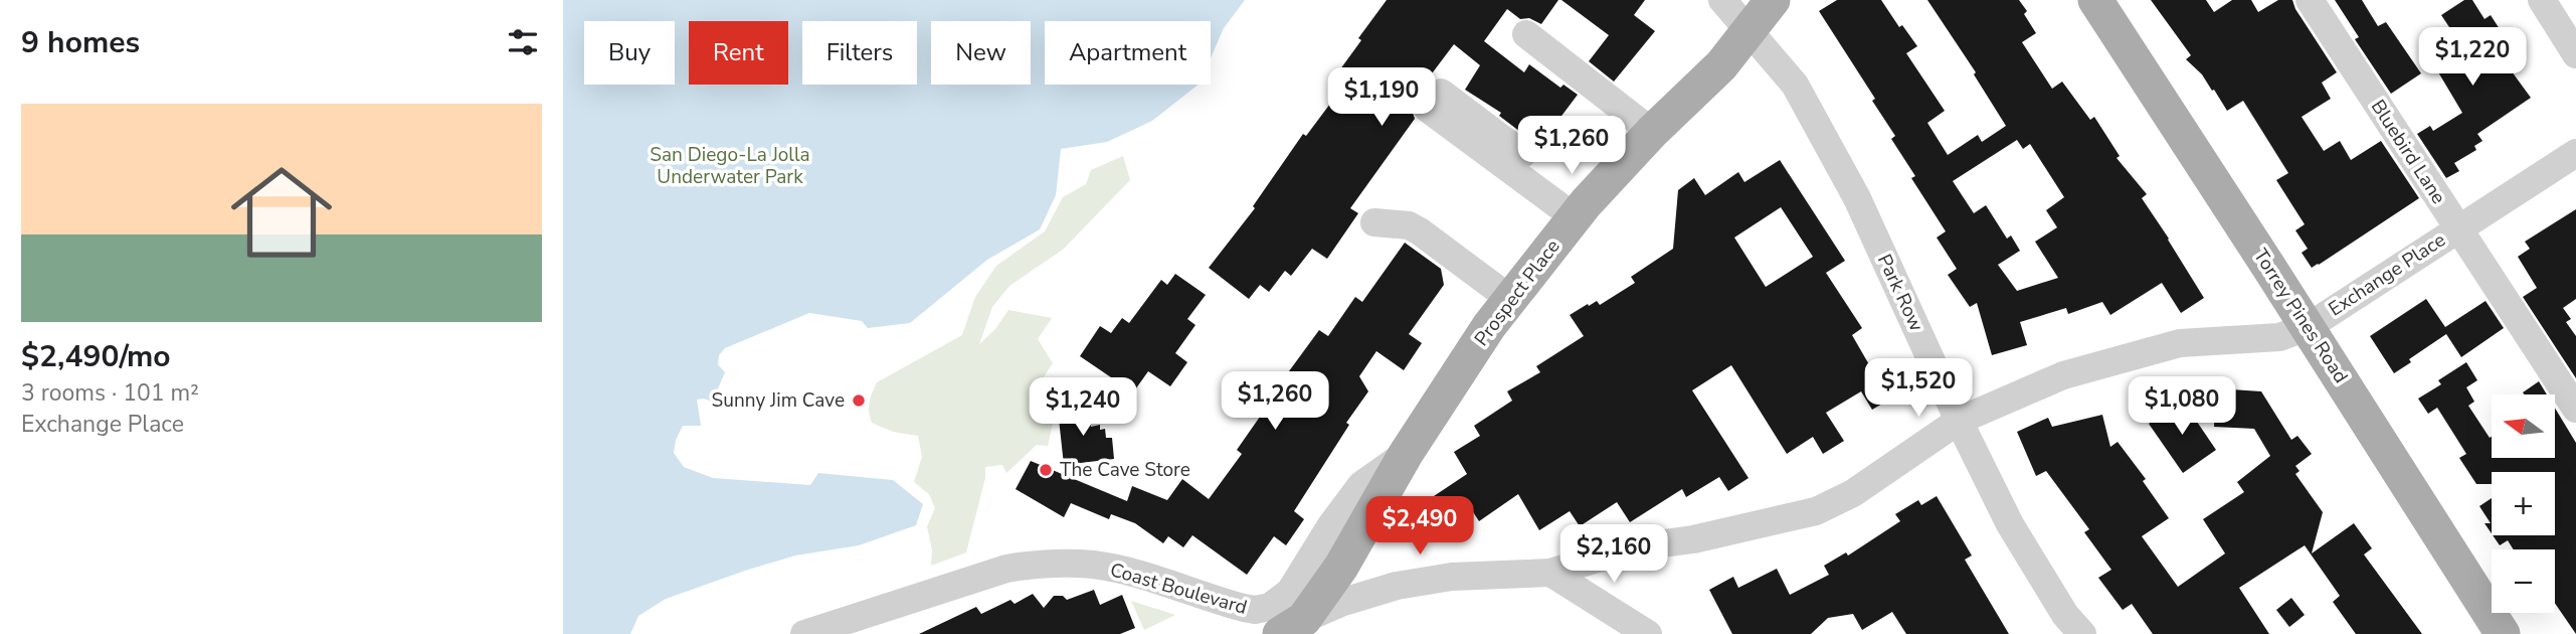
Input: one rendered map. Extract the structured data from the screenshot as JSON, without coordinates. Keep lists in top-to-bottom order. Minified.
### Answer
{"streets":{"main road":["Prospect Place","Torrey Pines Road"],"street":["Bluebird Lane","Exchange Place","Park Row","Coast Boulevard"]},"crossings":[["Bluebird Lane","Exchange Place"],["Exchange Place","Prospect Place"],["Exchange Place","Park Row"],["Exchange Place","Torrey Pines Road"],["Prospect Place","Park Row"],["Prospect Place","Coast Boulevard"]],"parks":["San Diego-La Jolla Underwater Park"],"places":["Sunny Jim Cave","The Cave Store"],"north":"left","page":{"heading":"9 homes","chip":["Buy","Rent","Filters","New","Apartment"],"price":["$1,220","$1,190","$1,260","$1,520","$1,260","$1,080","$1,240","$2,490","$2,160"],"list":[{"name":"$2,490/mo","note":"3 rooms · 101 m² · Exchange Place"}],"map_buttons":["+","−"]}}
